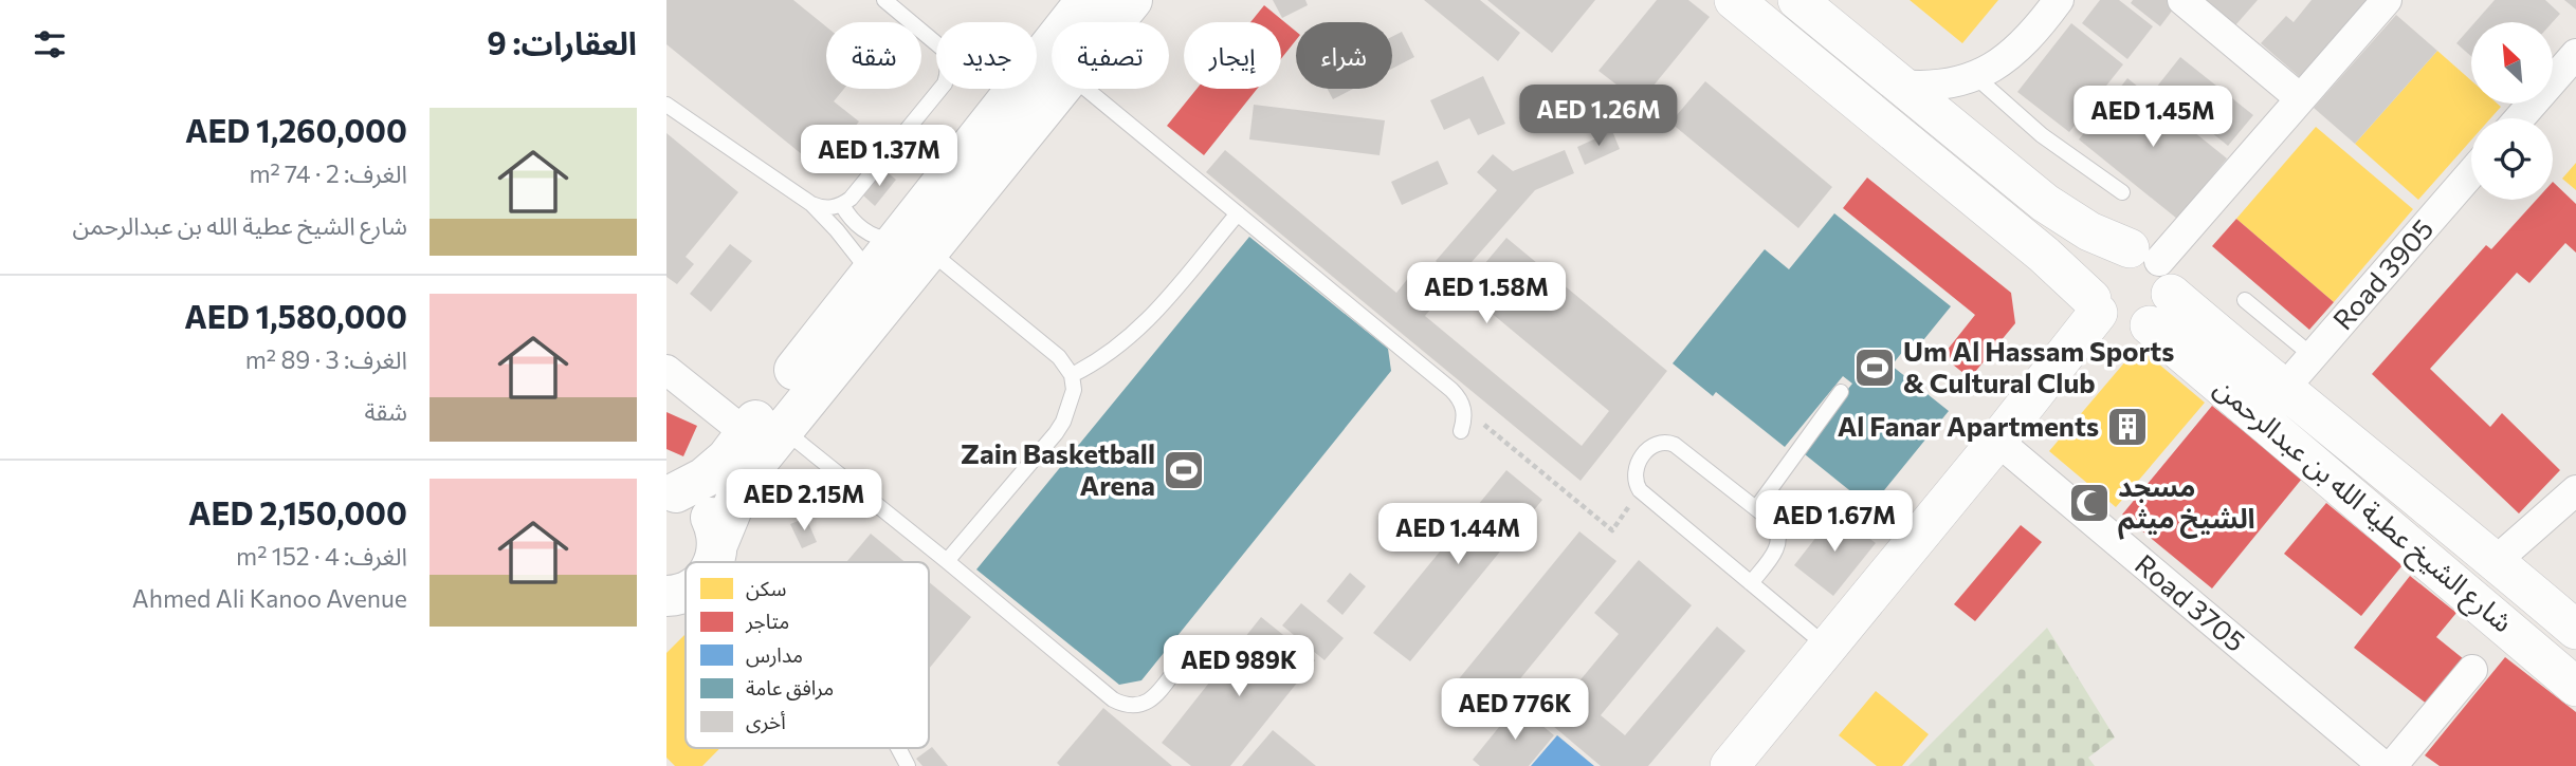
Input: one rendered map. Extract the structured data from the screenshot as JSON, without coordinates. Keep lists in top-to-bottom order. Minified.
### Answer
{"streets":{"street":["Road 3905","شارع الشيخ عطية الله بن عبدالرحمن","Road 3705"]},"crossings":[["Road 3905","شارع الشيخ عطية الله بن عبدالرحمن"]],"places":{"sports":["Um Al Hassam Sports & Cultural Club","Zain Basketball Arena"],"building":["Al Fanar Apartments"],"mosque":["مسجد الشيخ ميثم"]},"legend":["سكن","متاجر","مدارس","مرافق عامة","أخرى"],"north":"top left","page":{"heading":"العقارات: 9","chip":["شراء","إيجار","تصفية","جديد","شقة"],"price":["AED 1.26M","AED 1.45M","AED 1.37M","AED 1.58M","AED 2.15M","AED 1.67M","AED 1.44M","AED 989K","AED 776K"],"list":[{"name":"AED 1,260,000","note":"الغرف: 2 · 74 m² · شارع الشيخ عطية الله بن عبدالرحمن"},{"name":"AED 1,580,000","note":"الغرف: 3 · 89 m² · شقة"},{"name":"AED 2,150,000","note":"الغرف: 4 · 152 m² · Ahmed Ali Kanoo Avenue"}]}}
